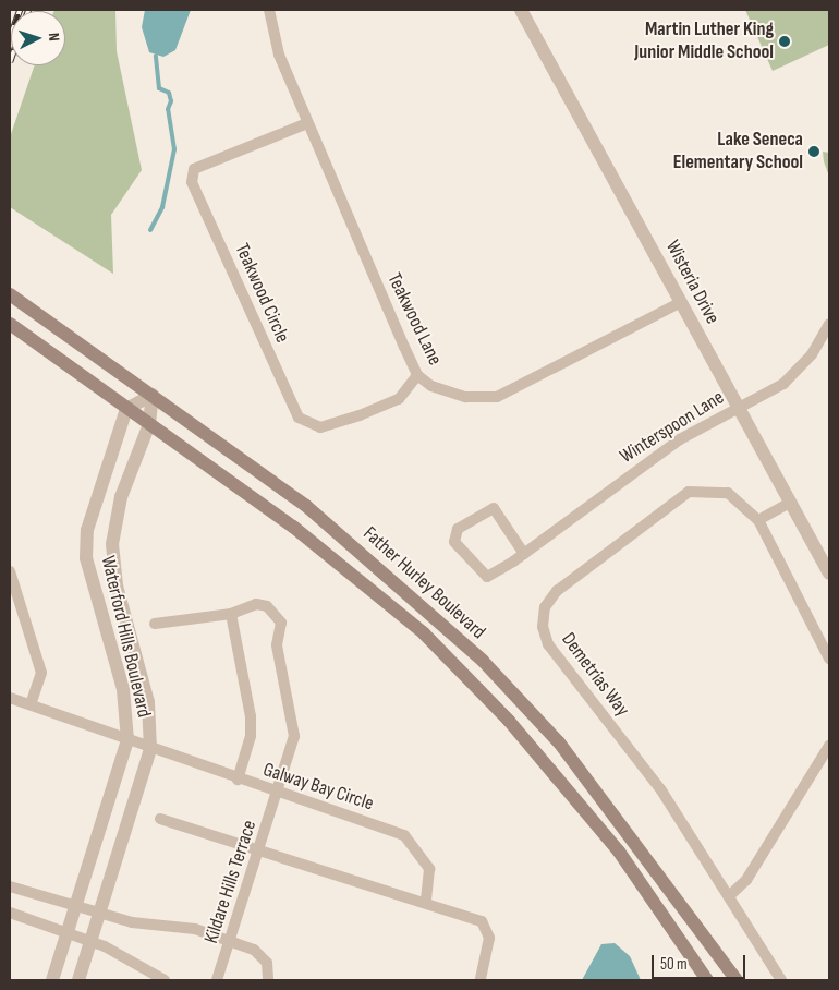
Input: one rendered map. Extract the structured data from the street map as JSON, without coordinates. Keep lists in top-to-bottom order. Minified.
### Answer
{"streets":{"main road":["Father Hurley Boulevard"],"street":["Wisteria Drive","Teakwood Circle","Teakwood Lane","Winterspoon Lane","Waterford Hills Boulevard","Demetrias Way","Galway Bay Circle","Kildare Hills Terrace"]},"crossings":[["Wisteria Drive","Teakwood Lane"],["Wisteria Drive","Winterspoon Lane"],["Teakwood Circle","Teakwood Lane"],["Father Hurley Boulevard","Waterford Hills Boulevard"],["Waterford Hills Boulevard","Galway Bay Circle"],["Galway Bay Circle","Kildare Hills Terrace"]],"places":["Martin Luther King Junior Middle School","Lake Seneca Elementary School"],"scale_bar":"50 m","north":"right"}
